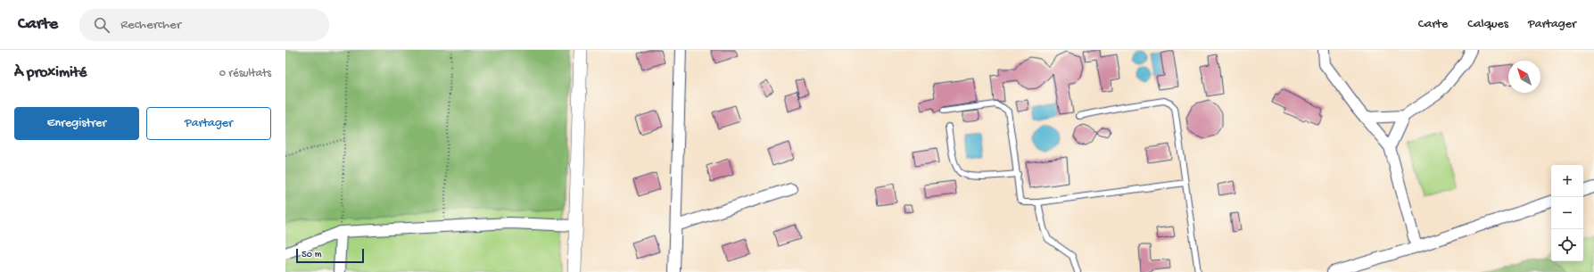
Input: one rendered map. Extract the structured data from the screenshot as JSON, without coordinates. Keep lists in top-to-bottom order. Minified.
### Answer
{"scale_bar":"50 m","north":"top left","page":{"header":"Carte","search":"Rechercher","nav":["Carte","Calques","Partager"],"heading":["À proximité","0 résultats"],"buttons":["Enregistrer","Partager"],"map_buttons":["+","−"],"scale":"50 m"}}
